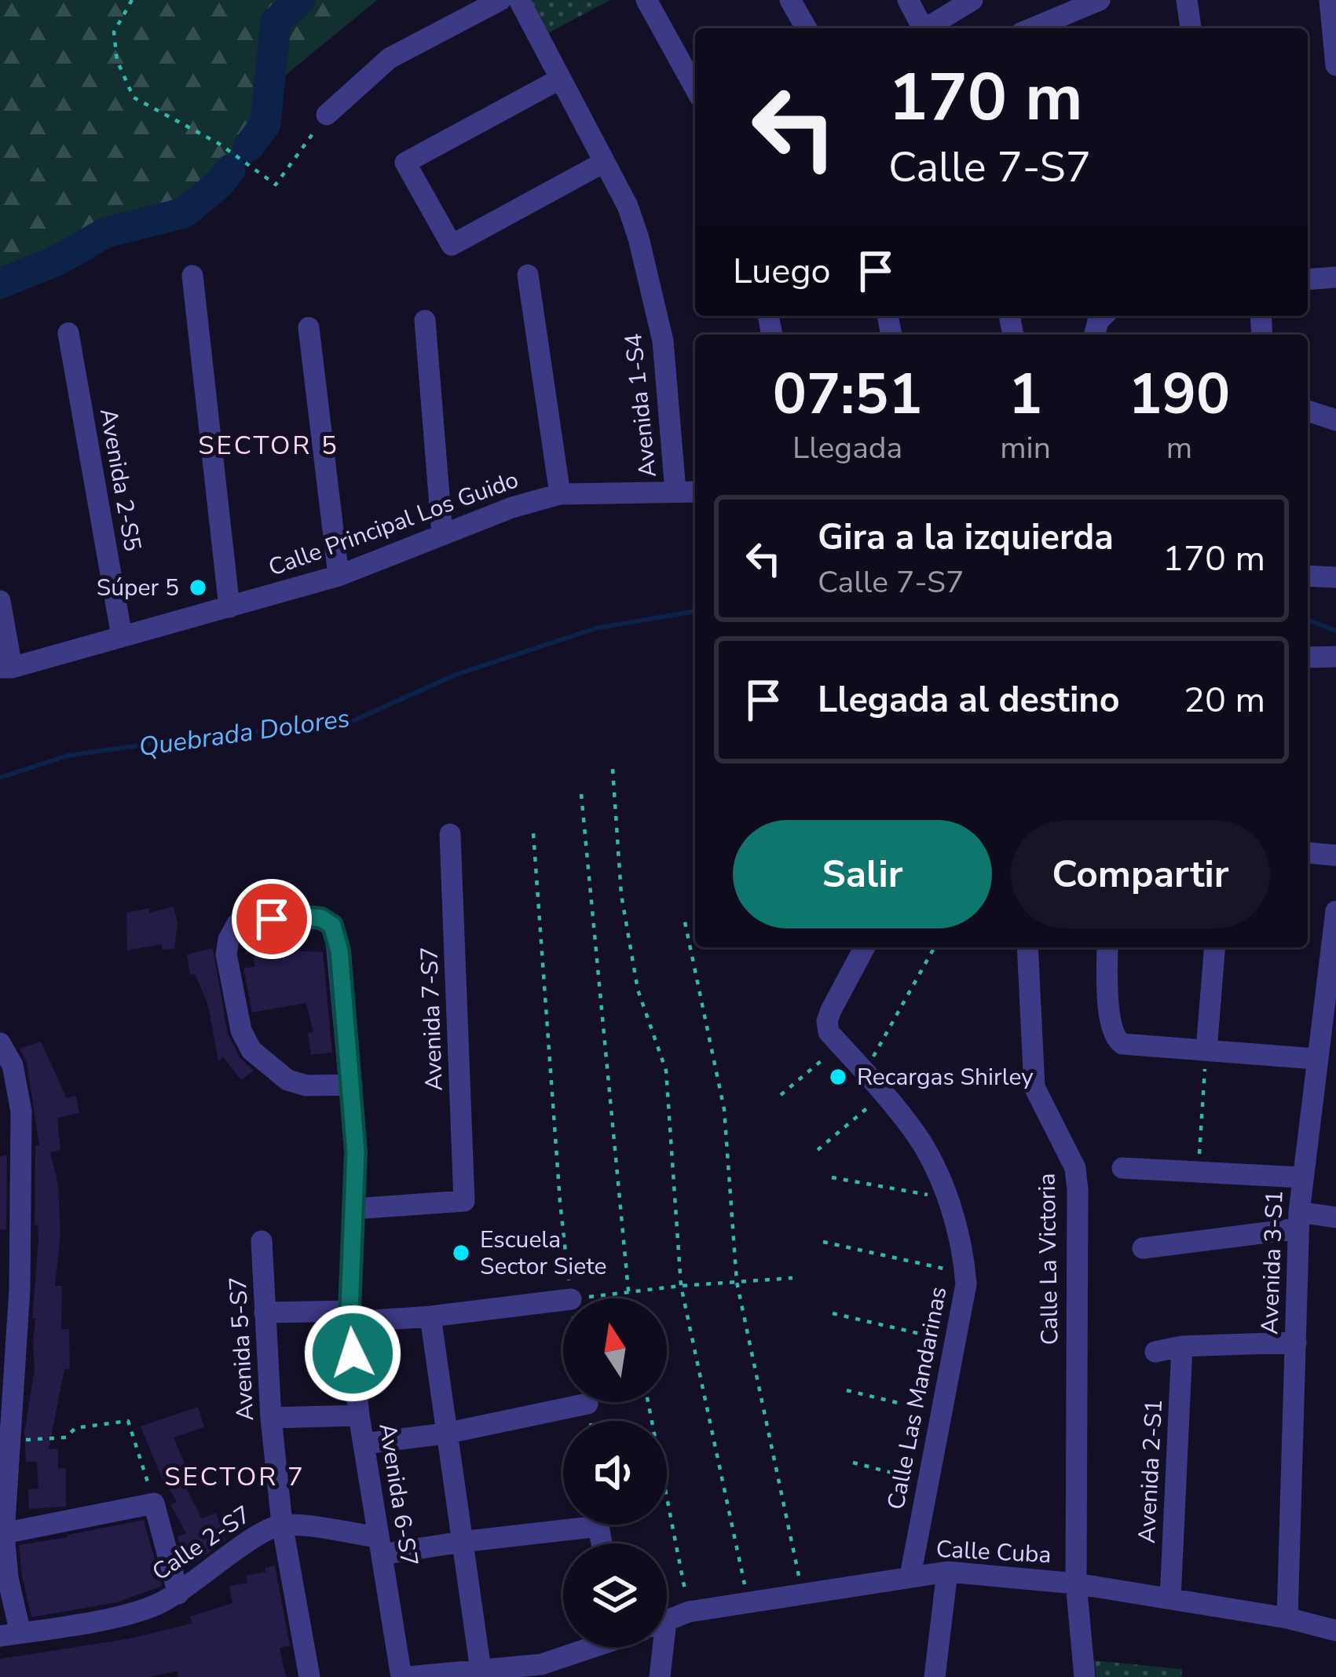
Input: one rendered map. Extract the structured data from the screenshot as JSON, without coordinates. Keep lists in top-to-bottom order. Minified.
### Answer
{"streets":{"street":["Avenida 1-S4","Avenida 2-S5","Calle Principal Los Guido","Avenida 7-S7","Calle La Victoria","Avenida 3-S1","Avenida 5-S7","Calle Las Mandarinas","Avenida 2-S1","Avenida 6-S7","Calle 2-S7","Calle Cuba"]},"crossings":[["Avenida 1-S4","Calle Principal Los Guido"],["Avenida 2-S5","Calle Principal Los Guido"],["Avenida 7-S7","Avenida 6-S7"],["Calle La Victoria","Calle Cuba"],["Avenida 3-S1","Calle Cuba"],["Avenida 5-S7","Calle 2-S7"],["Calle Las Mandarinas","Calle Cuba"],["Avenida 2-S1","Calle Cuba"],["Avenida 6-S7","Calle 2-S7"]],"districts":["SECTOR 5","SECTOR 7"],"water":["Quebrada Dolores"],"places":["Súper 5","Recargas Shirley","Escuela Sector Siete"],"north":"top","page":{"turn":["170 m","Calle 7-S7"],"then":"Luego","eta":["07:51","Llegada","1","min","190","m"],"list":[{"name":"Gira a la izquierda","note":"Calle 7-S7","value":"170 m"},{"name":"Llegada al destino","value":"20 m"}],"buttons":["Salir","Compartir"]}}
